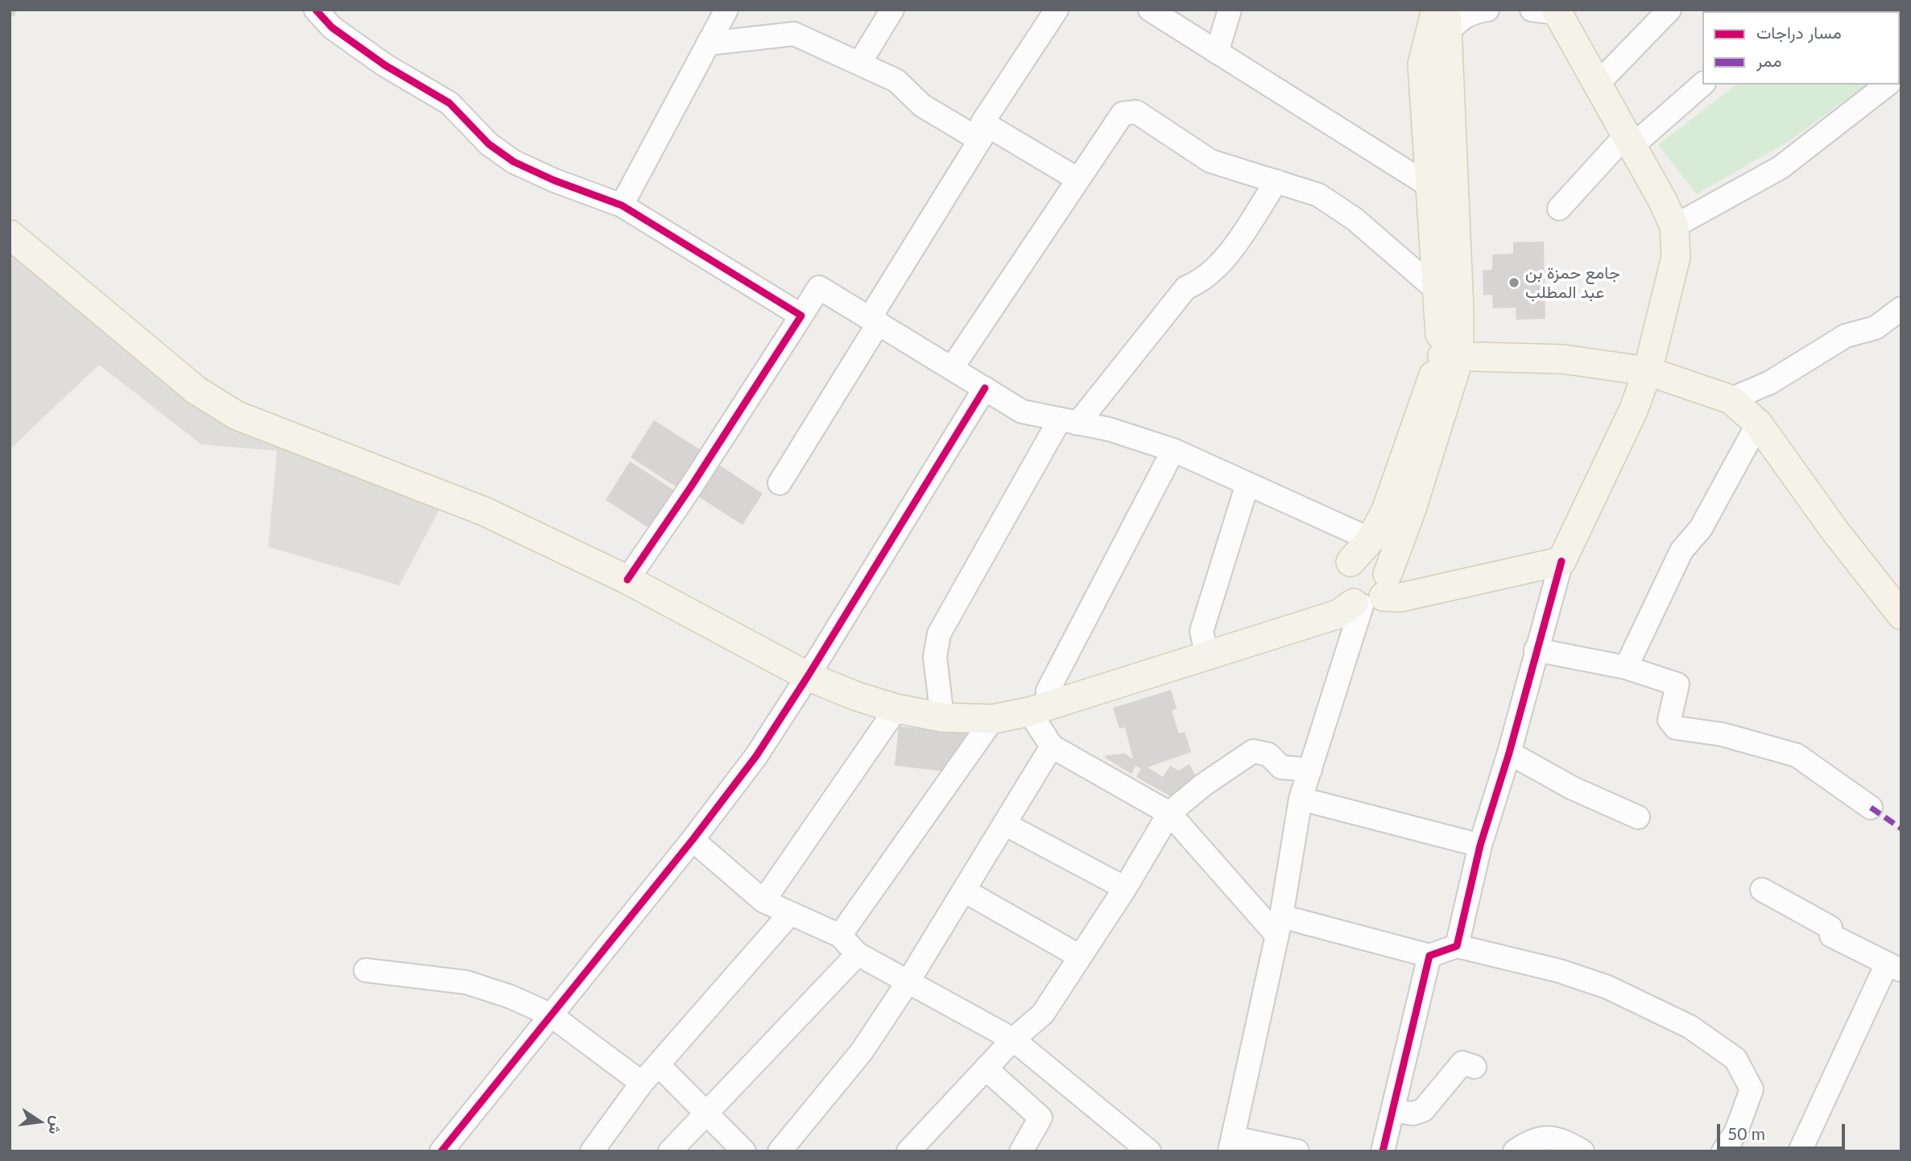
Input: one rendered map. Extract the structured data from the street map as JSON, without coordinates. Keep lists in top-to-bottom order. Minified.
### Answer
{"places":["جامع حمزة بن عبد المطلب"],"legend":["مسار دراجات","ممر"],"scale_bar":"50 m","north":"right"}
